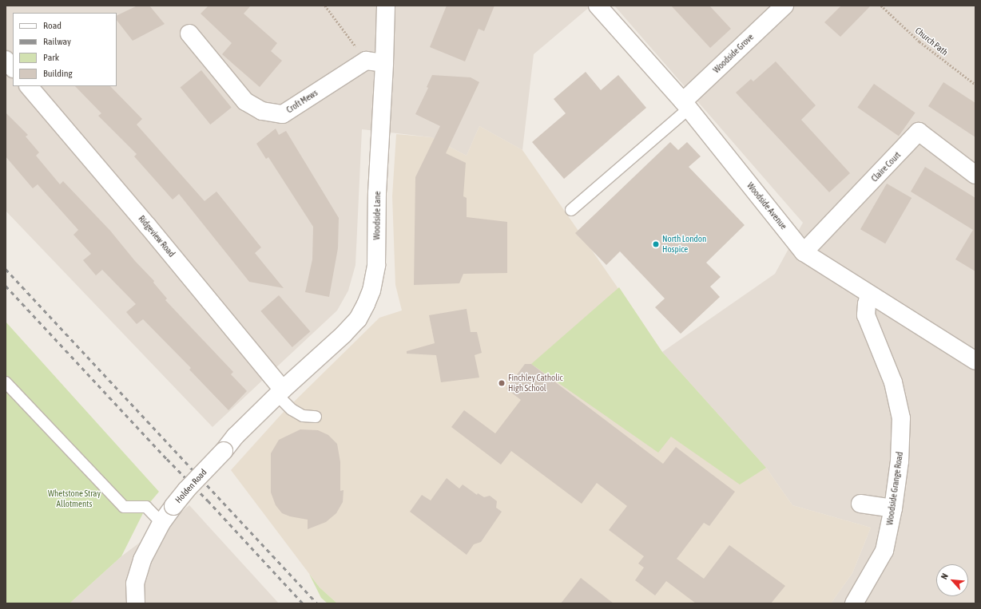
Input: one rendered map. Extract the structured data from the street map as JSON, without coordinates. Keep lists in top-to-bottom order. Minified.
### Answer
{"streets":{"street":["Woodside Grove","Croft Mews","Claire Court","Woodside Avenue","Woodside Lane","Ridgeview Road","Holden Road","Woodside Grange Road"],"path":["Church Path"]},"crossings":[["Woodside Grove","Woodside Avenue"],["Claire Court","Woodside Avenue"],["Woodside Avenue","Woodside Grange Road"],["Woodside Lane","Ridgeview Road"],["Woodside Lane","Holden Road"],["Ridgeview Road","Holden Road"]],"parks":["Whetstone Stray Allotments"],"places":["North London Hospice","Finchley Catholic High School"],"legend":["Road","Railway","Park","Building"],"north":"top left"}
